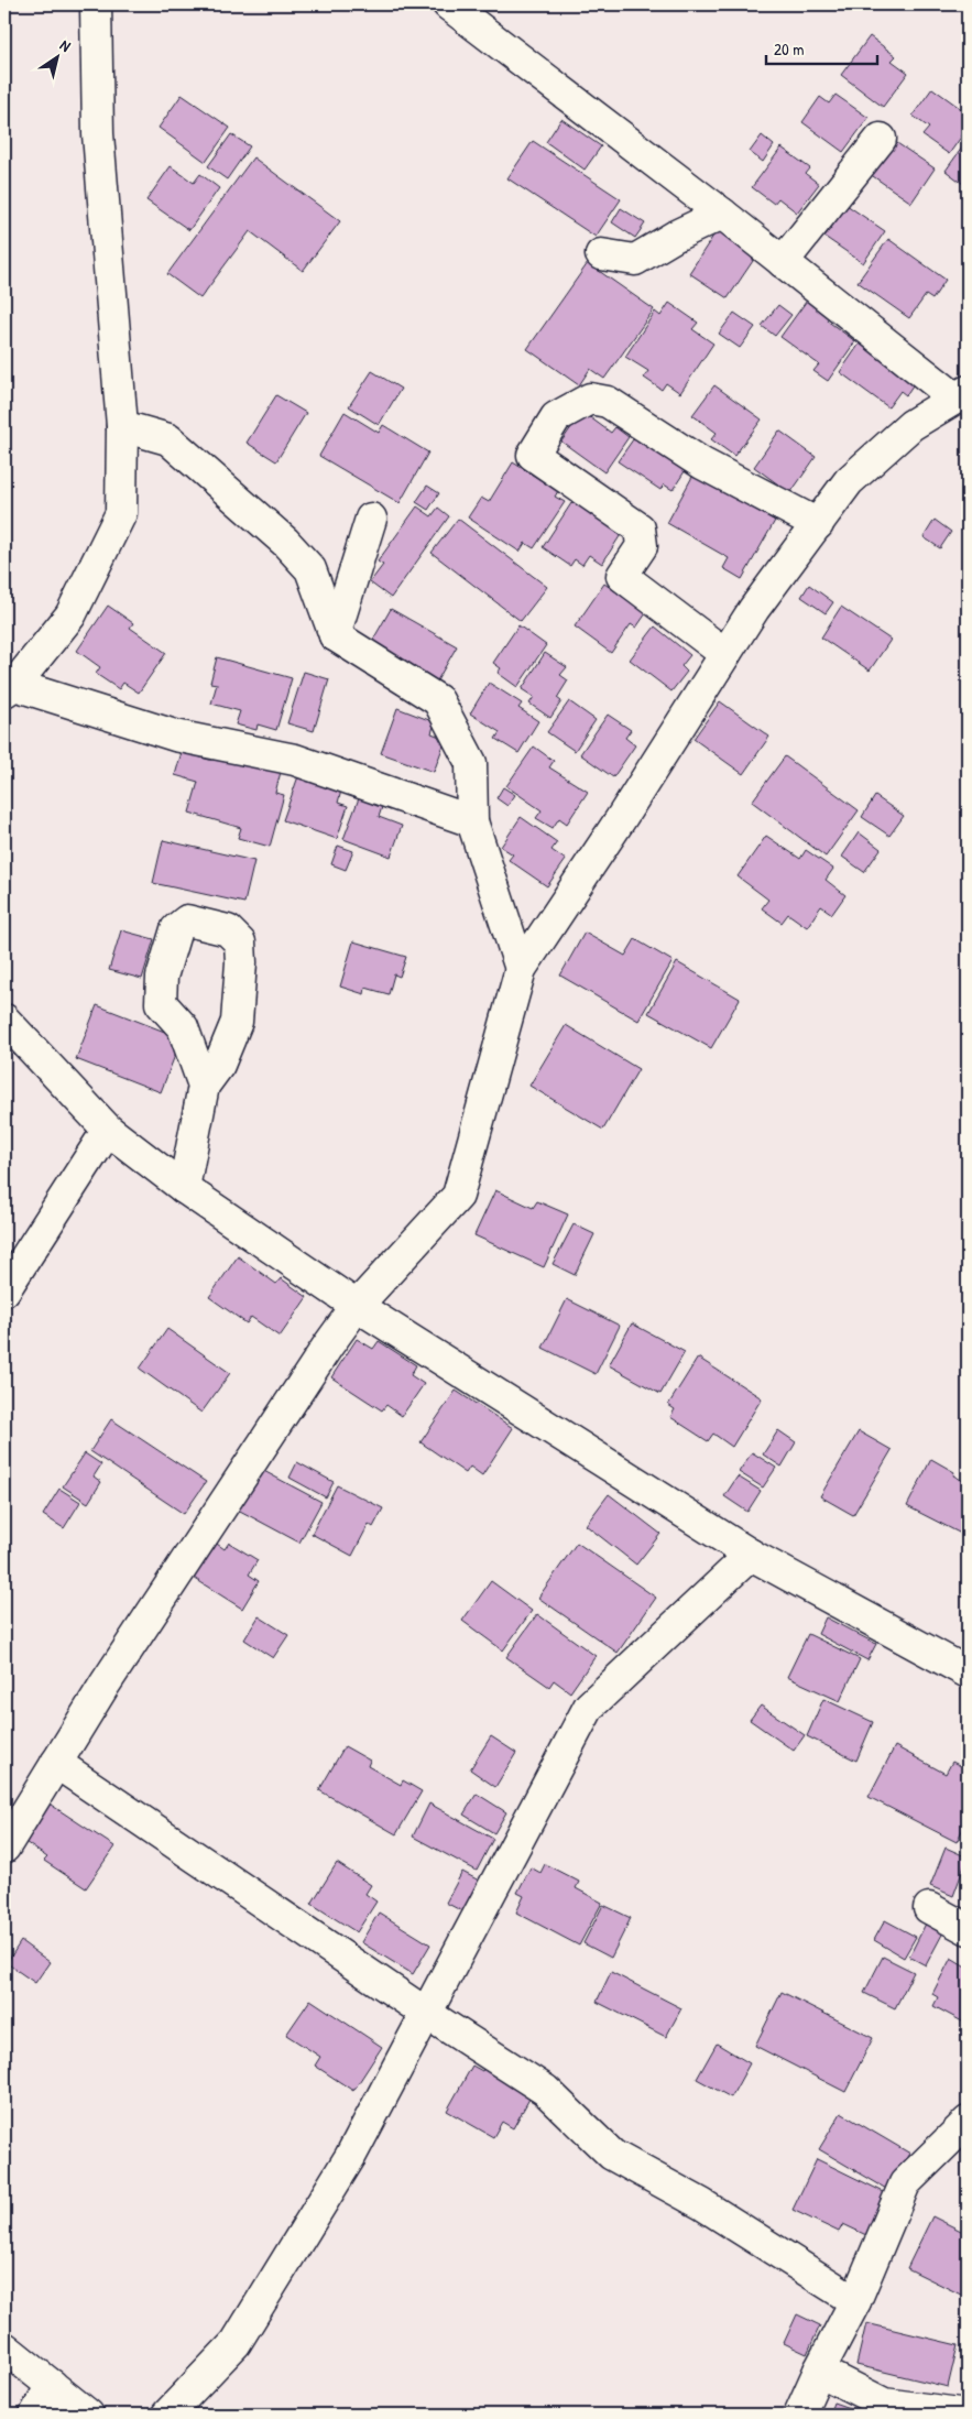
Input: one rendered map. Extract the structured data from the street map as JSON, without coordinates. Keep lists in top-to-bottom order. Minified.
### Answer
{"scale_bar":"20 m","north":"top right"}
